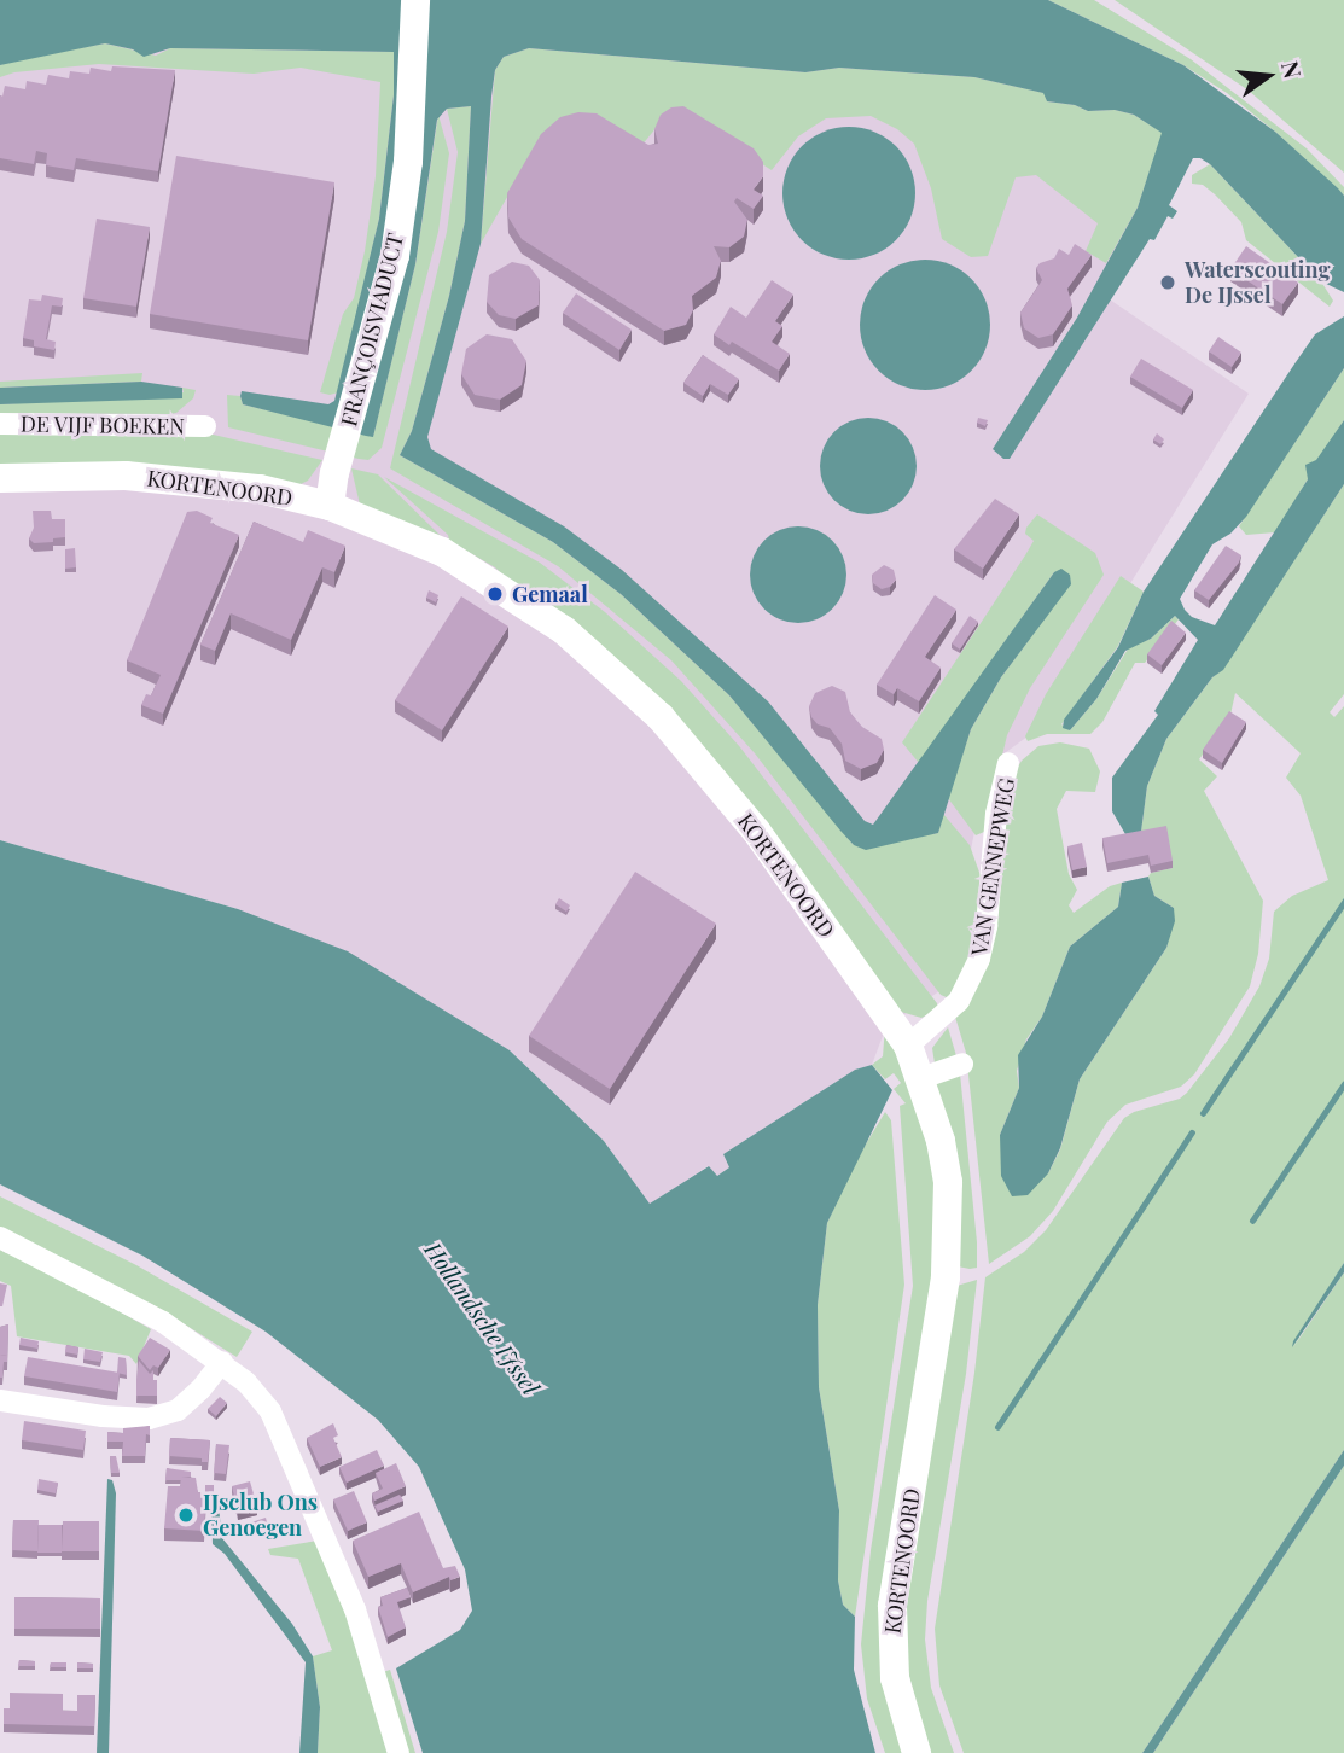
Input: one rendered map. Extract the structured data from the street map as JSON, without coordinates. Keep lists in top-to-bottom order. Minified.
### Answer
{"streets":{"street":["FRANÇOISVIADUCT","DE VIJF BOEKEN","KORTENOORD","VAN GENNEPWEG"]},"crossings":[["FRANÇOISVIADUCT","KORTENOORD"],["KORTENOORD","VAN GENNEPWEG"]],"water":["Hollandsche IJssel"],"places":["Waterscouting De IJssel","Gemaal","IJsclub Ons Genoegen"],"north":"right"}
